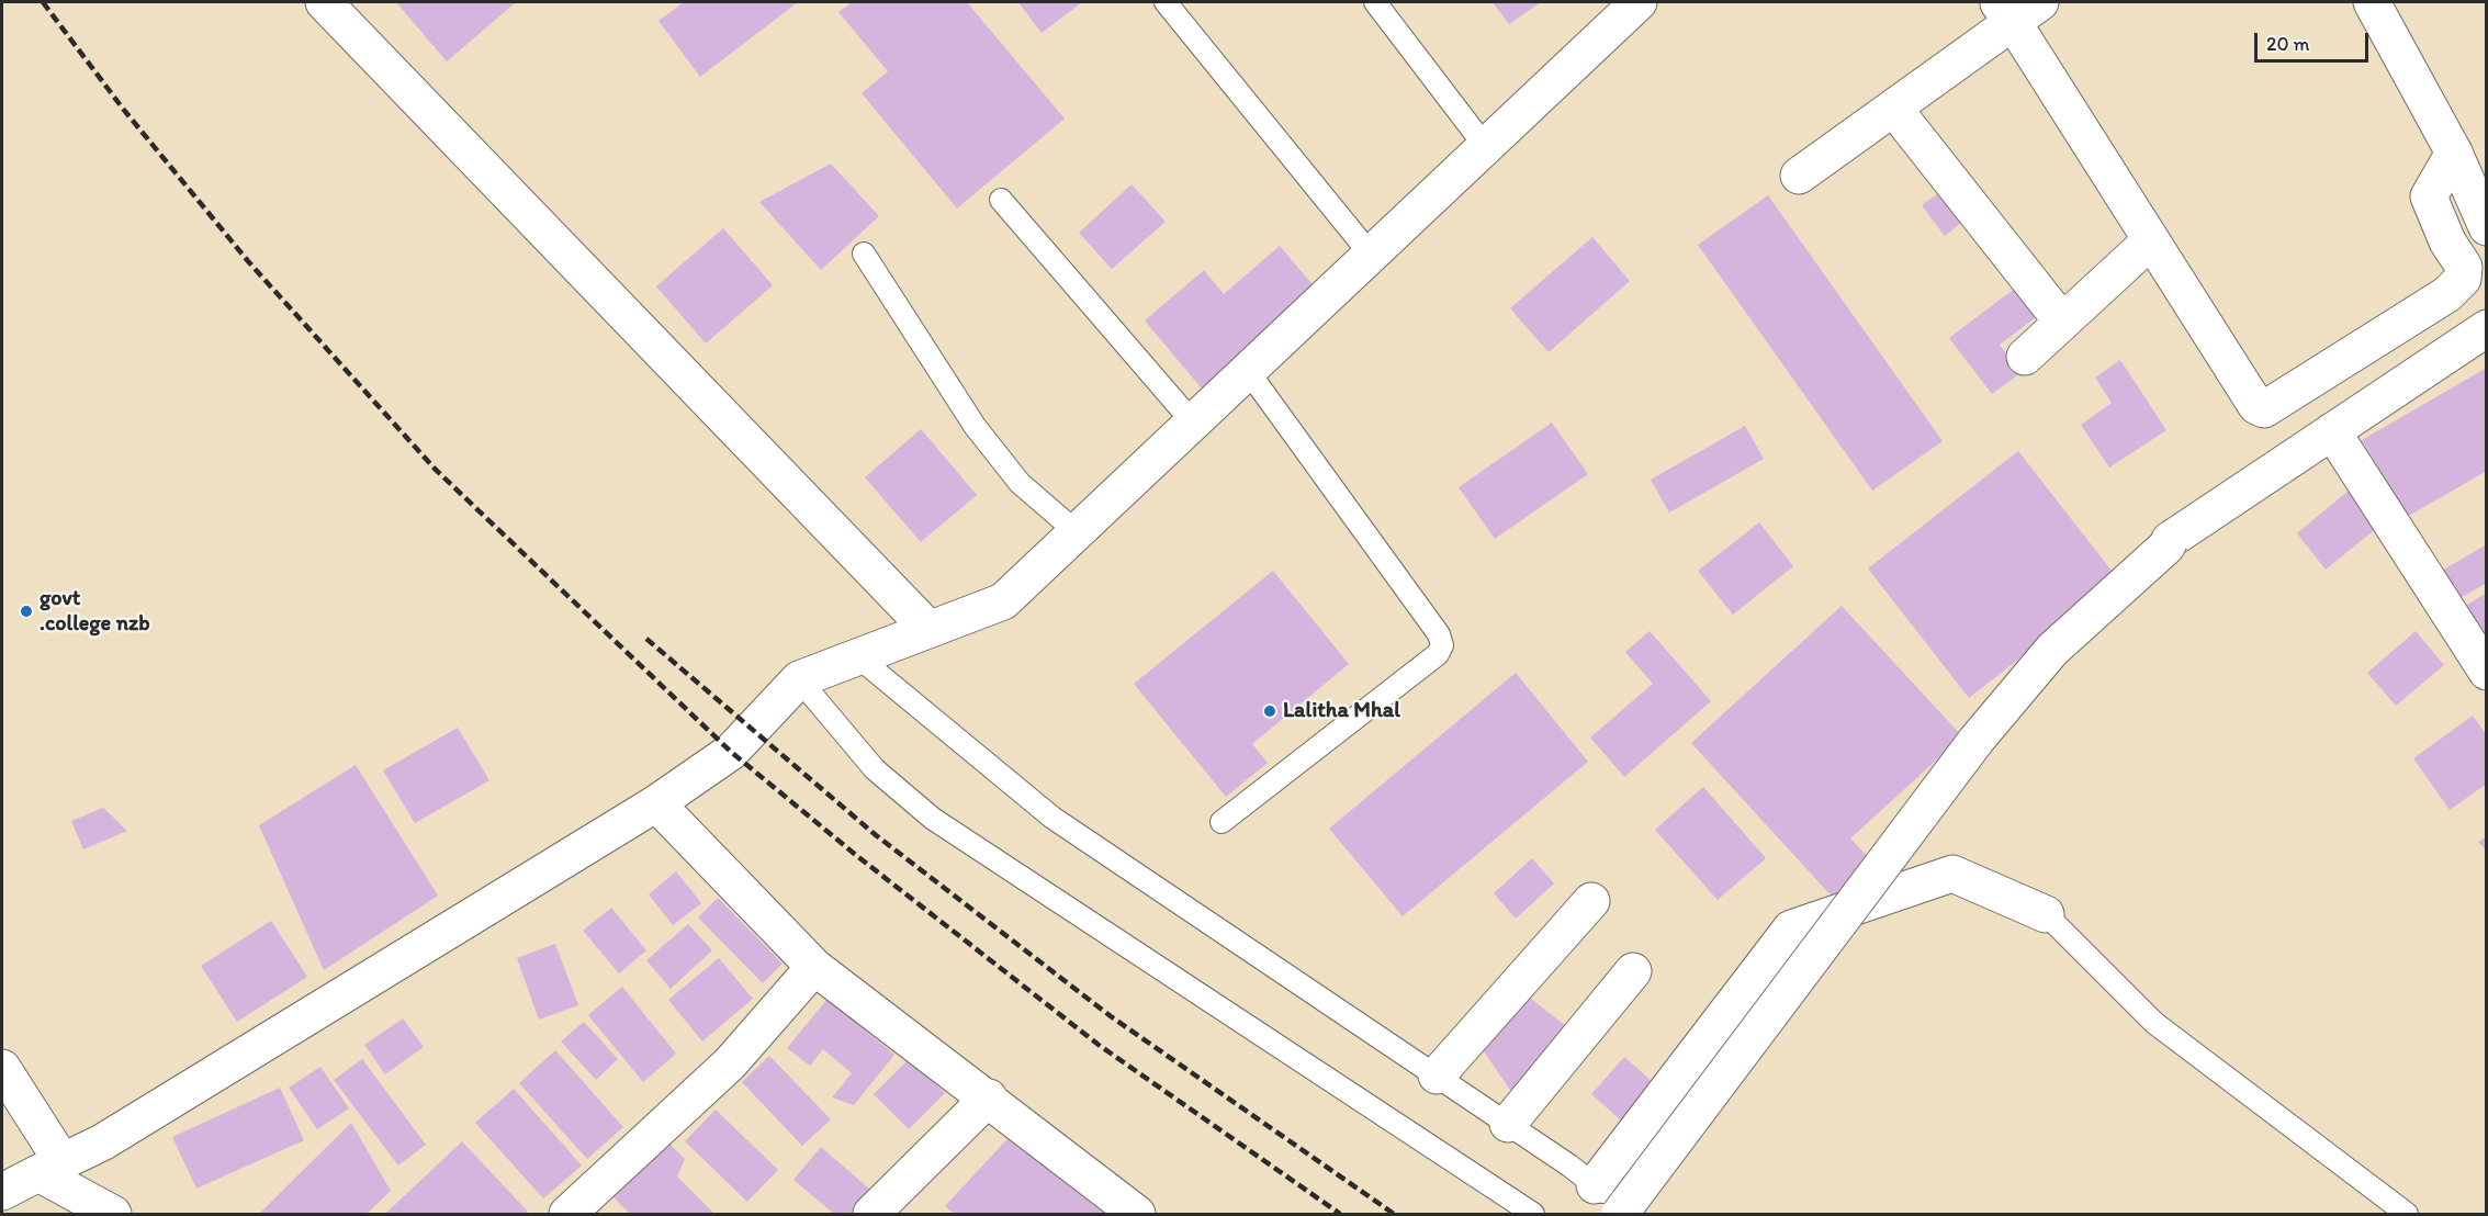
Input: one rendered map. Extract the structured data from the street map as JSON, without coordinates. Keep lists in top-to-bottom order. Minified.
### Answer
{"places":["govt .college nzb","Lalitha Mhal"],"scale_bar":"20 m"}
